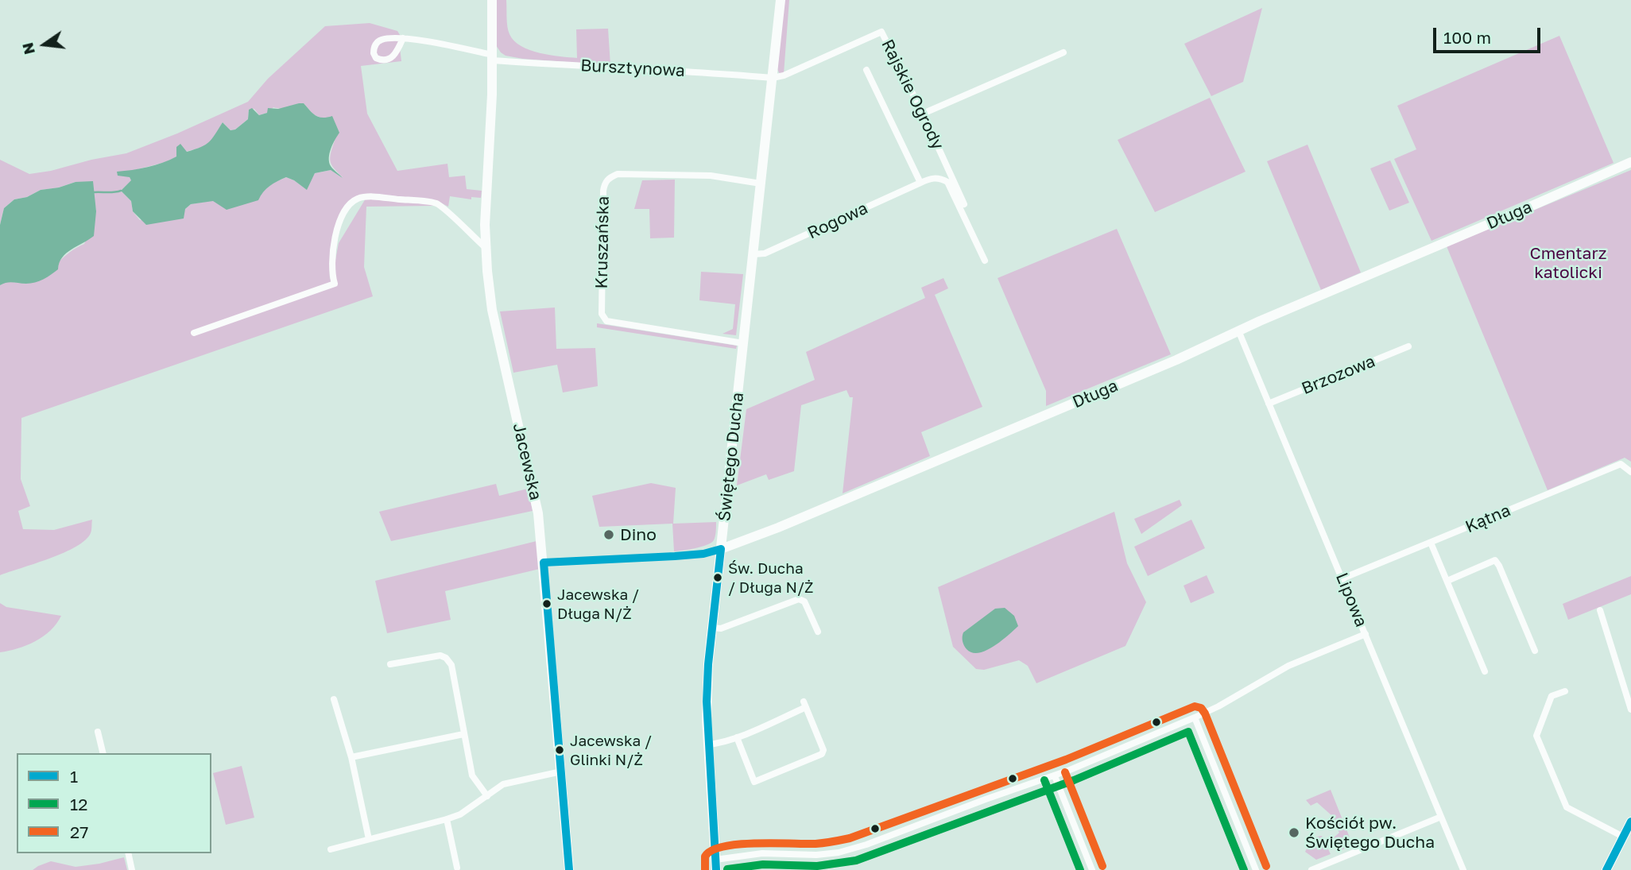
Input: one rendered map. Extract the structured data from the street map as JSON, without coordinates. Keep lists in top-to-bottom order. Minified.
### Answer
{"streets":{"street":["Bursztynowa","Rajskie Ogrody","Długa","Rogowa","Kruszańska","Brzozowa","Świętego Ducha","Jacewska","Kątna","Lipowa"]},"crossings":[["Bursztynowa","Rajskie Ogrody"],["Bursztynowa","Świętego Ducha"],["Bursztynowa","Jacewska"],["Rajskie Ogrody","Świętego Ducha"],["Długa","Świętego Ducha"],["Długa","Jacewska"],["Długa","Lipowa"],["Rogowa","Świętego Ducha"],["Kruszańska","Świętego Ducha"],["Brzozowa","Lipowa"],["Kątna","Lipowa"]],"parks":["Cmentarz katolicki"],"places":["Dino","Św. Ducha / Długa N/Ż","Jacewska / Długa N/Ż","Jacewska / Glinki N/Ż","Kościół pw. Świętego Ducha"],"lines":["transit line 1","transit line 27","transit line 12"],"legend":["1","12","27"],"scale_bar":"100 m","north":"left"}
